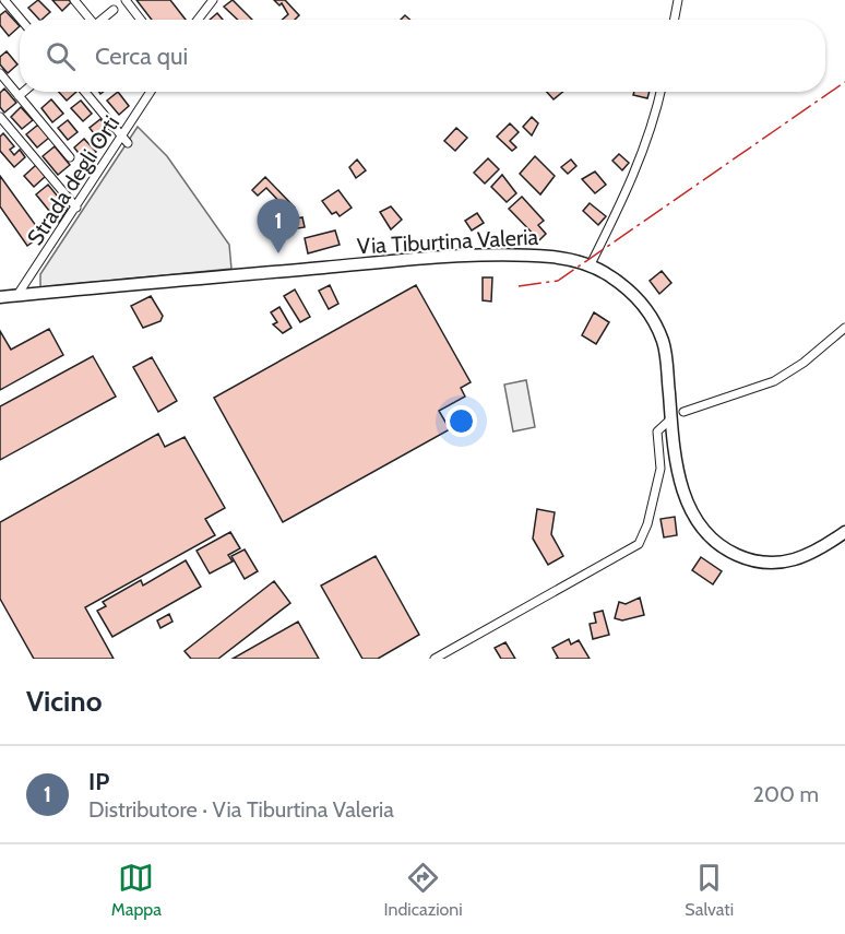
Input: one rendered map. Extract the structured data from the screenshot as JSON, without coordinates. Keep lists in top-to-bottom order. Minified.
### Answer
{"streets":{"main road":["Via Tiburtina Valeria"],"street":["Strada degli Orti"]},"crossings":[["Strada degli Orti","Via Tiburtina Valeria"]],"page":{"search":"Cerca qui","pins":"1","heading":"Vicino","list":[{"mark":"1","name":"IP","note":"Distributore · Via Tiburtina Valeria","value":"200 m"}],"nav":["Mappa","Indicazioni","Salvati"]}}
